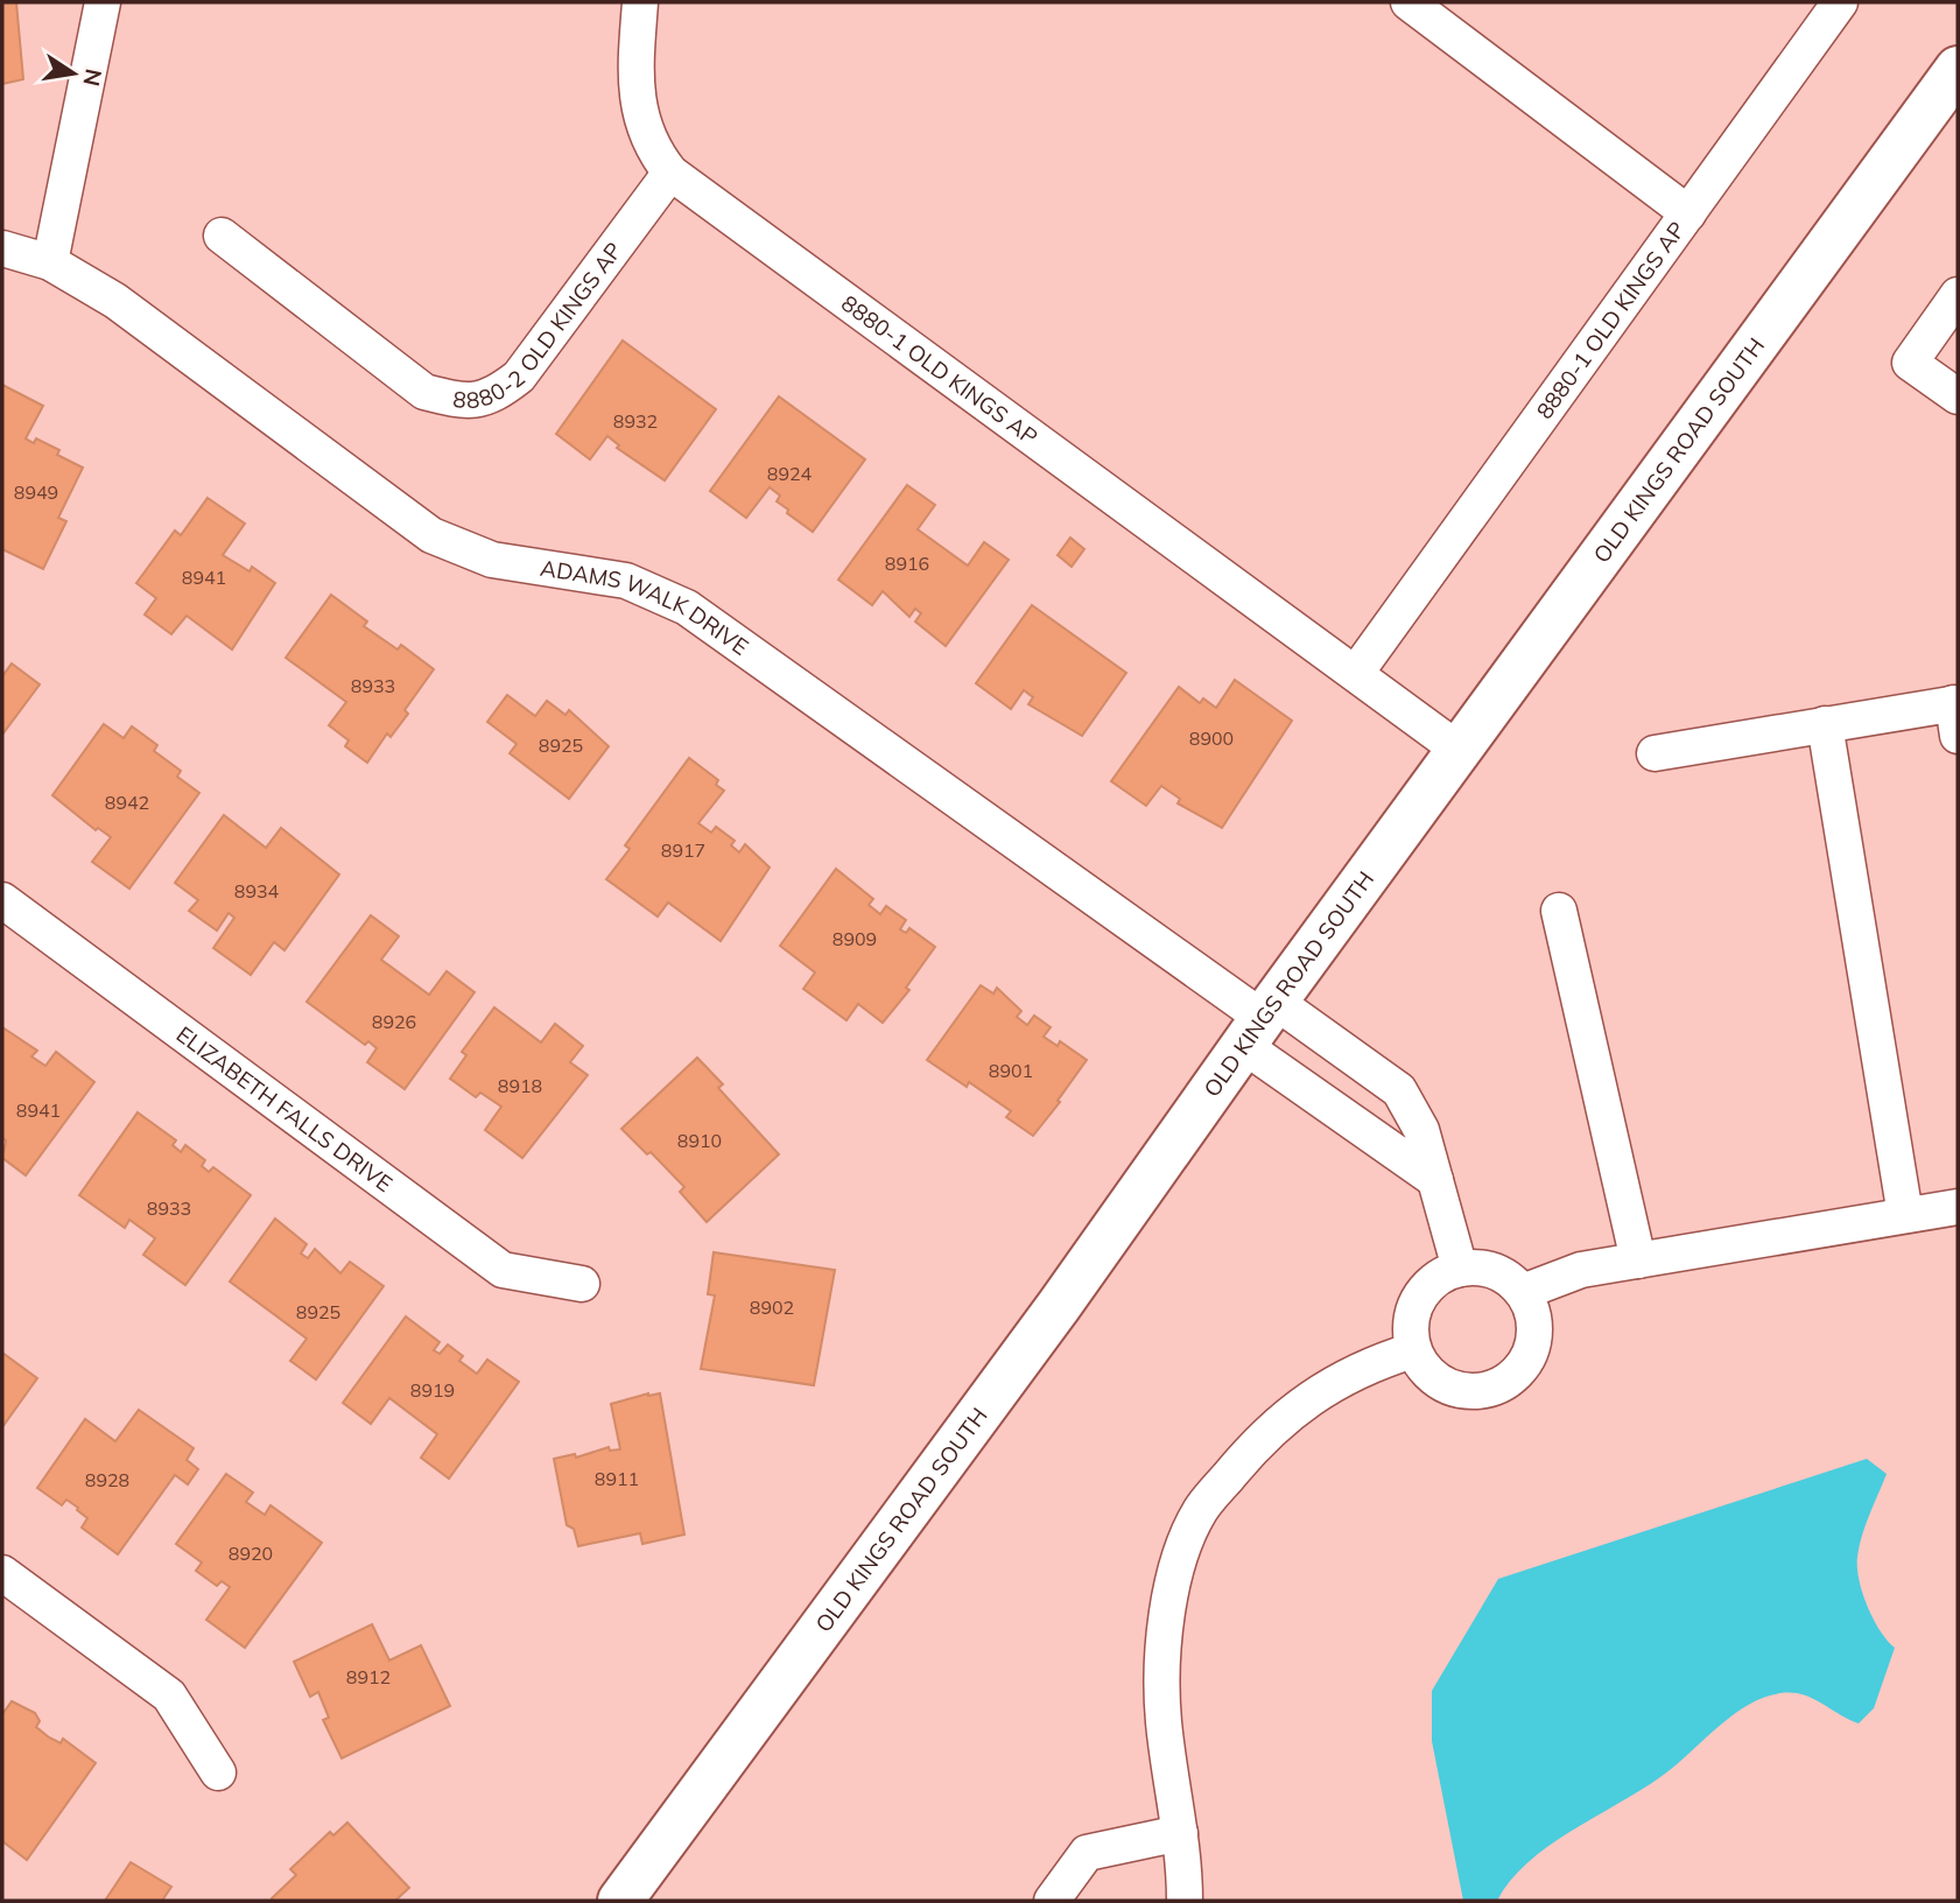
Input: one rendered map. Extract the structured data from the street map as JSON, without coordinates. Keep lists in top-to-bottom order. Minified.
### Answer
{"streets":{"street":["8880-2 OLD KINGS AP","8880-1 OLD KINGS AP","OLD KINGS ROAD SOUTH","ADAMS WALK DRIVE","ELIZABETH FALLS DRIVE"]},"crossings":[["8880-2 OLD KINGS AP","8880-1 OLD KINGS AP"],["8880-1 OLD KINGS AP","OLD KINGS ROAD SOUTH"],["OLD KINGS ROAD SOUTH","ADAMS WALK DRIVE"]],"house_numbers":["8932","8924","8949","8916","8941","8933","8900","8925","8942","8917","8934","8909","8926","8901","8918","8941","8910","8933","8902","8925","8919","8911","8928","8920","8912"],"north":"right"}
